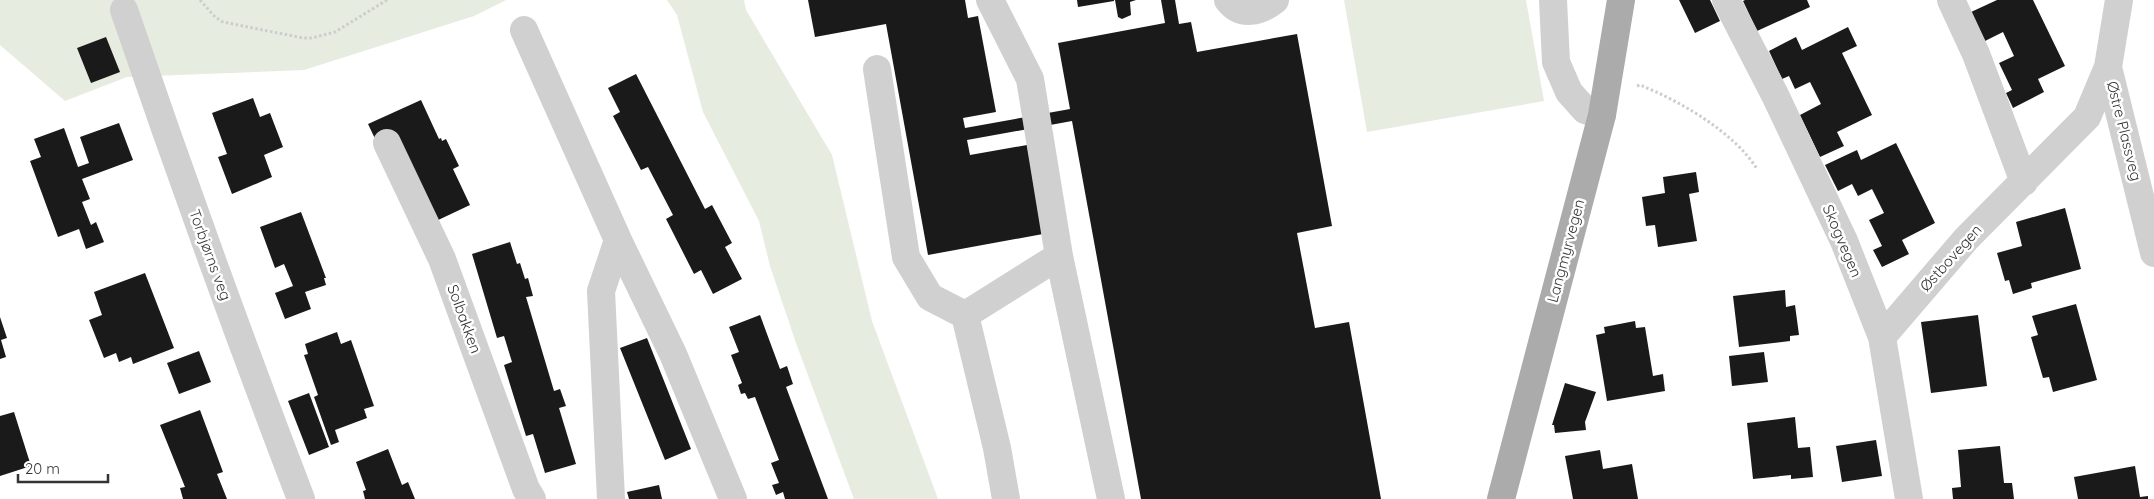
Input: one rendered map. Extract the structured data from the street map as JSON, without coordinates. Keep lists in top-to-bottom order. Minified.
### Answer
{"streets":{"main road":["Langmyrvegen"],"street":["Østre Plassveg","Skogvegen","Torbjørns veg","Østbovegen","Solbakken"]},"crossings":[["Østre Plassveg","Østbovegen"],["Skogvegen","Østbovegen"]],"scale_bar":"20 m"}
